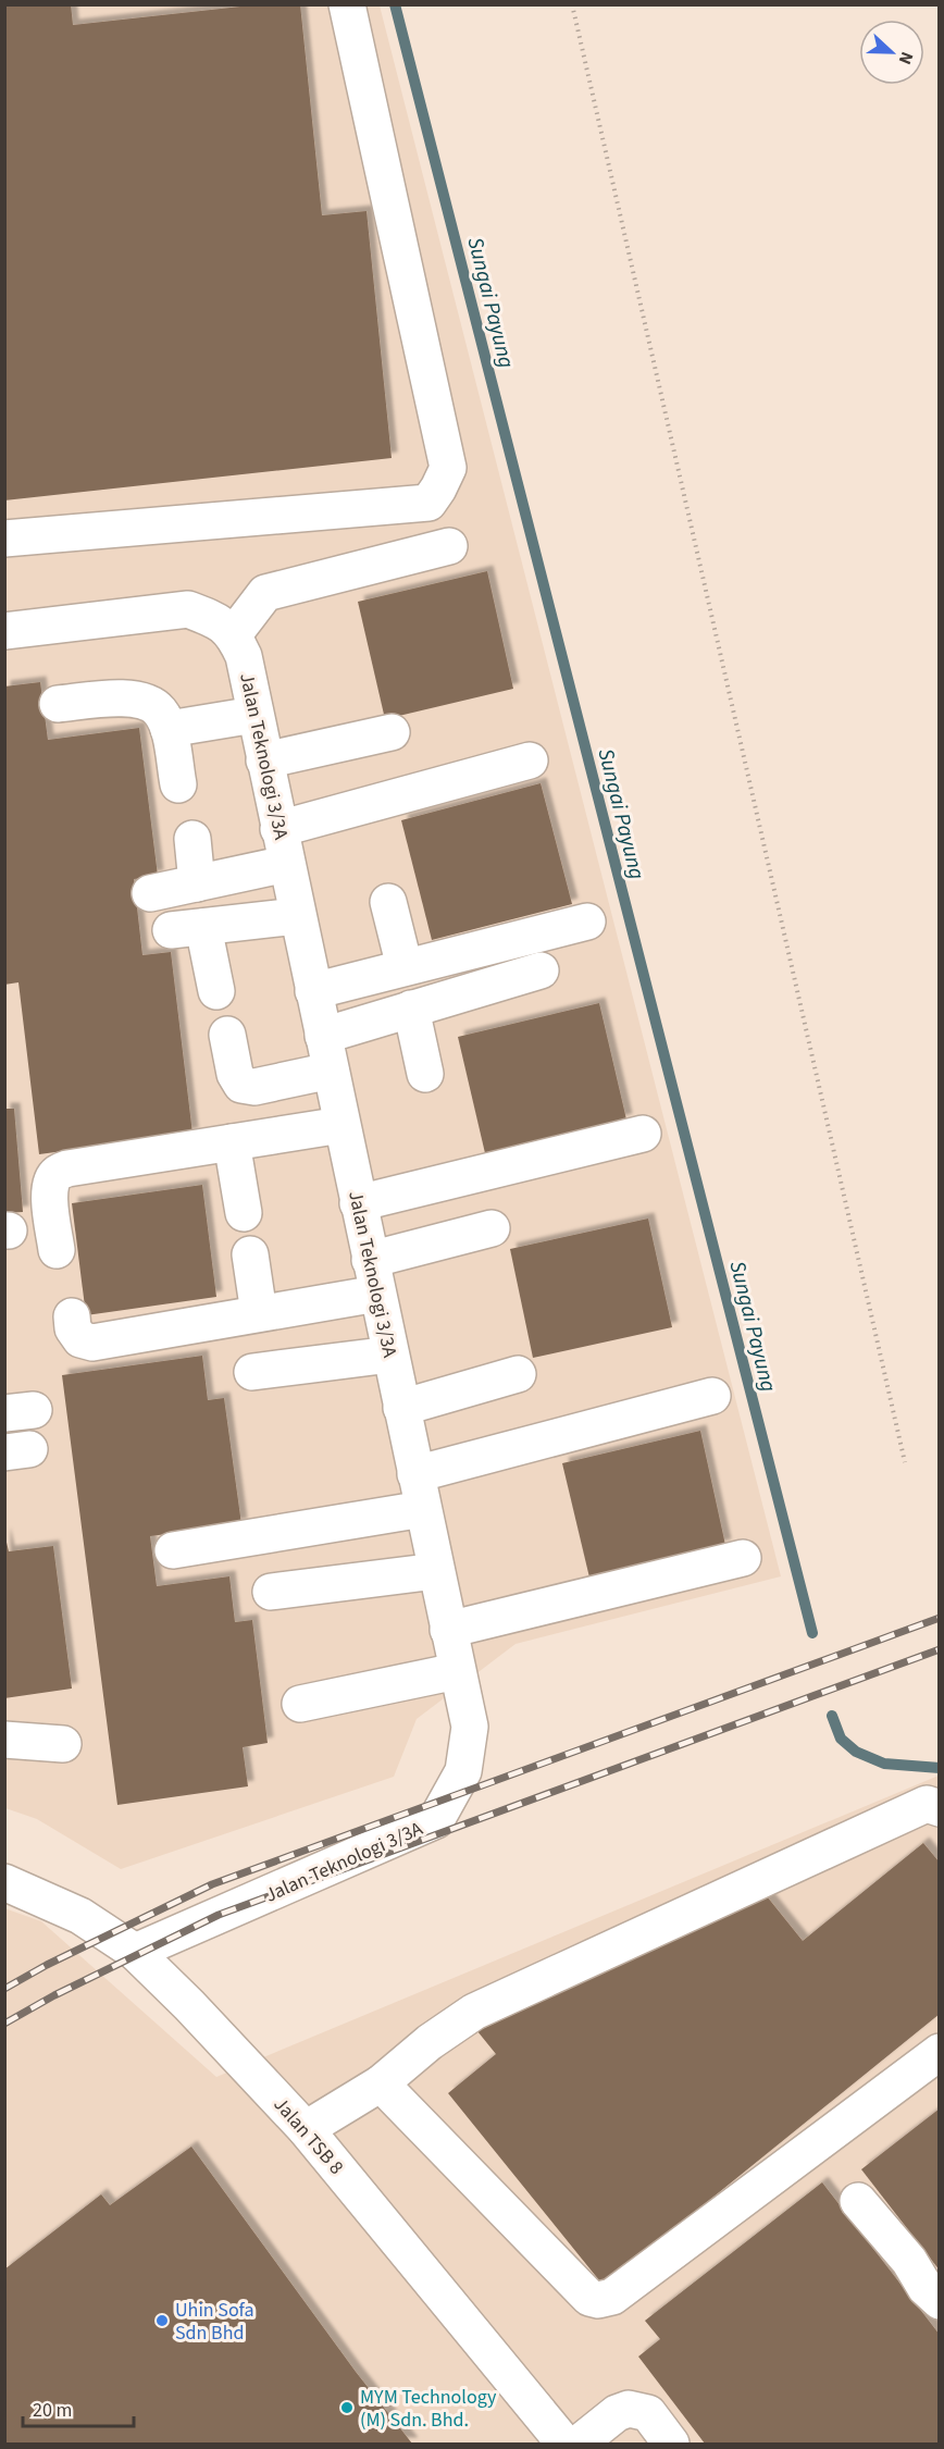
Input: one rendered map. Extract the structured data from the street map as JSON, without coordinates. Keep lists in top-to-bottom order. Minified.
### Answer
{"streets":{"street":["Jalan Teknologi 3/3A","Jalan TSB 8"]},"crossings":[["Jalan Teknologi 3/3A","Jalan TSB 8"]],"water":["Sungai Payung"],"places":["Uhin Sofa Sdn Bhd","MYM Technology (M) Sdn. Bhd."],"scale_bar":"20 m","north":"right"}
